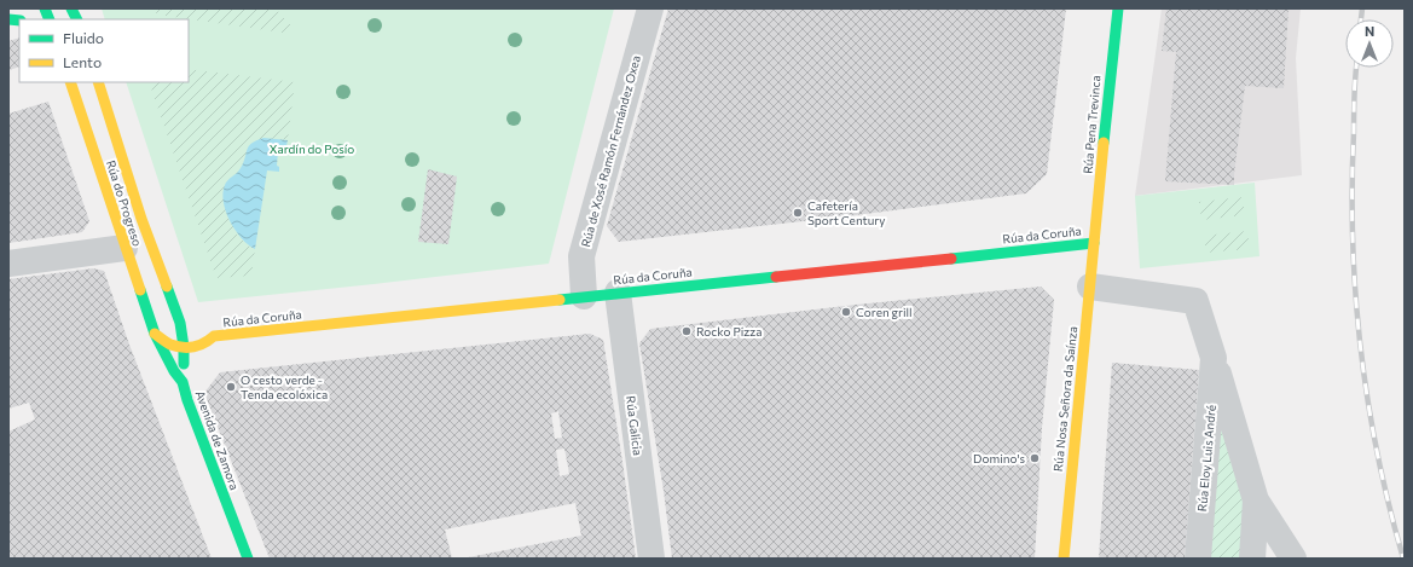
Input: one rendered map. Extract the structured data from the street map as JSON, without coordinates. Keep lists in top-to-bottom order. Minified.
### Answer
{"streets":{"street":["Rúa Pena Trevinca","Rúa de Xosé Ramón Fernández Oxea","Rúa do Progreso","Rúa da Coruña","Rúa Nosa Señora da Saínza","Rúa Galicia","Avenida de Zamora","Rúa Eloy Luis André"]},"crossings":[["Rúa Pena Trevinca","Rúa da Coruña"],["Rúa Pena Trevinca","Rúa Nosa Señora da Saínza"],["Rúa de Xosé Ramón Fernández Oxea","Rúa da Coruña"],["Rúa do Progreso","Rúa da Coruña"],["Rúa do Progreso","Avenida de Zamora"],["Rúa da Coruña","Rúa Nosa Señora da Saínza"],["Rúa da Coruña","Rúa Galicia"],["Rúa da Coruña","Avenida de Zamora"],["Rúa Nosa Señora da Saínza","Rúa Eloy Luis André"]],"parks":["Xardín do Posío"],"places":["Cafetería Sport Century","Coren grill","Rocko Pizza","O cesto verde - Tenda ecolóxica","Domino's"],"legend":["Fluido","Lento"],"north":"top"}
